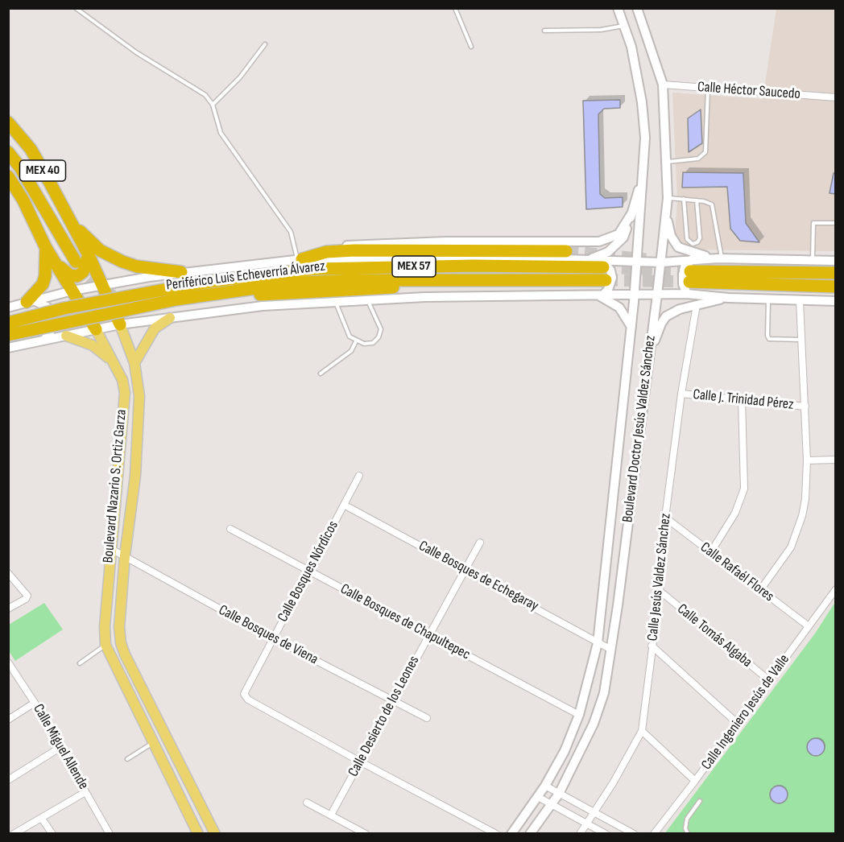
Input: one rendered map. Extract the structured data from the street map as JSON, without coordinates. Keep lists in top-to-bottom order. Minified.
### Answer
{"streets":{"highway":["MEX 40","MEX 57","Periférico Luis Echeverría Álvarez","Boulevard Nazario S. Ortiz Garza"],"main road":["Boulevard Doctor Jesús Valdez Sánchez"],"street":["Calle Héctor Saucedo","Calle J. Trinidad Pérez","Calle Bosques Nórdicos","Calle Rafaél Flores","Calle Bosques de Echegaray","Calle Jesús Valdez Sánchez","Calle Bosques de Chapultepec","Calle Bosques de Viena","Calle Tomás Algaba","Calle Ingeniero Jesús de Valle","Calle Desierto de los Leones","Calle Miguel Allende"]},"crossings":[["Calle Héctor Saucedo","Boulevard Doctor Jesús Valdez Sánchez"],["Calle J. Trinidad Pérez","Calle Jesús Valdez Sánchez"],["Boulevard Doctor Jesús Valdez Sánchez","Calle Bosques de Echegaray"],["Boulevard Doctor Jesús Valdez Sánchez","Calle Bosques de Chapultepec"],["Boulevard Nazario S. Ortiz Garza","Calle Bosques de Viena"],["Calle Bosques Nórdicos","Calle Bosques de Echegaray"],["Calle Bosques Nórdicos","Calle Bosques de Chapultepec"],["Calle Bosques Nórdicos","Calle Bosques de Viena"],["Calle Bosques Nórdicos","Calle Desierto de los Leones"],["Calle Rafaél Flores","Calle Jesús Valdez Sánchez"],["Calle Rafaél Flores","Calle Ingeniero Jesús de Valle"],["Calle Bosques de Echegaray","Calle Desierto de los Leones"],["Calle Jesús Valdez Sánchez","Calle Tomás Algaba"],["Calle Bosques de Chapultepec","Calle Desierto de los Leones"],["Calle Bosques de Viena","Calle Desierto de los Leones"],["Calle Tomás Algaba","Calle Ingeniero Jesús de Valle"]]}
